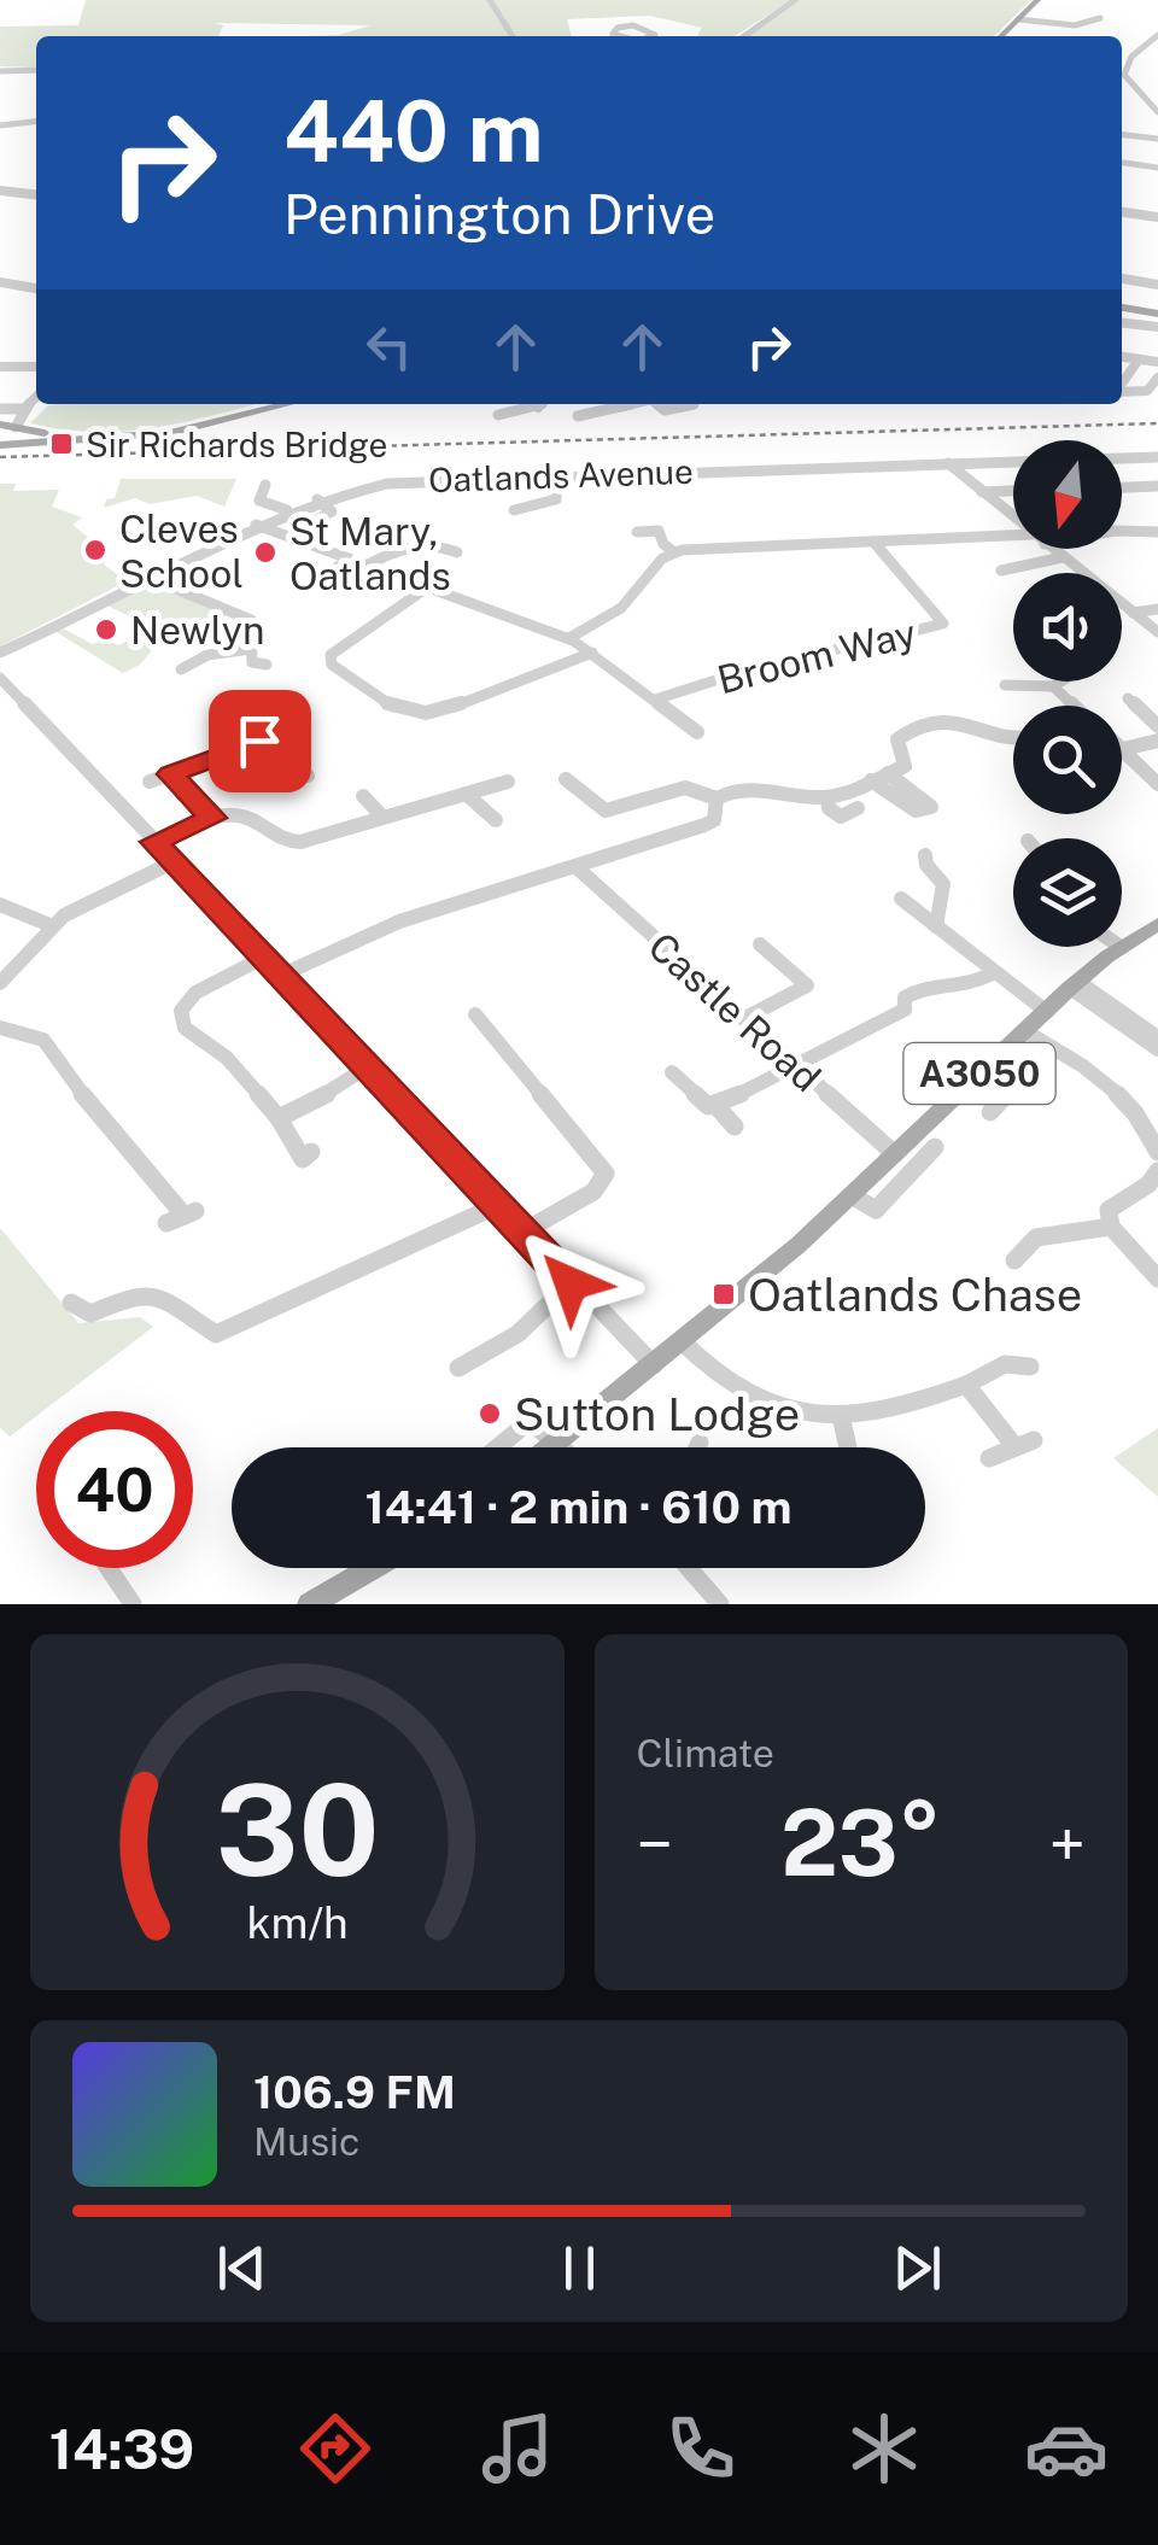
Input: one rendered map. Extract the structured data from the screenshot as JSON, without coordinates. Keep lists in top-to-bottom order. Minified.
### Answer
{"streets":{"main road":["A3050"],"street":["Oatlands Avenue","Broom Way","Castle Road"]},"crossings":[["Oatlands Avenue","Broom Way"],["Castle Road","A3050"]],"places":{"transit":["Sir Richards Bridge","Oatlands Chase"],"other":["Cleves School","St Mary, Oatlands","Newlyn","Sutton Lodge"]},"north":"bottom","page":{"turn":["440 m","Pennington Drive"],"limit":"40","trip":"14:41 · 2 min · 610 m","tile":"Climate","heat":["−","23°","+"],"song":["106.9 FM","Music"],"tabs":"14:39","gauge":["30","km/h"]}}
